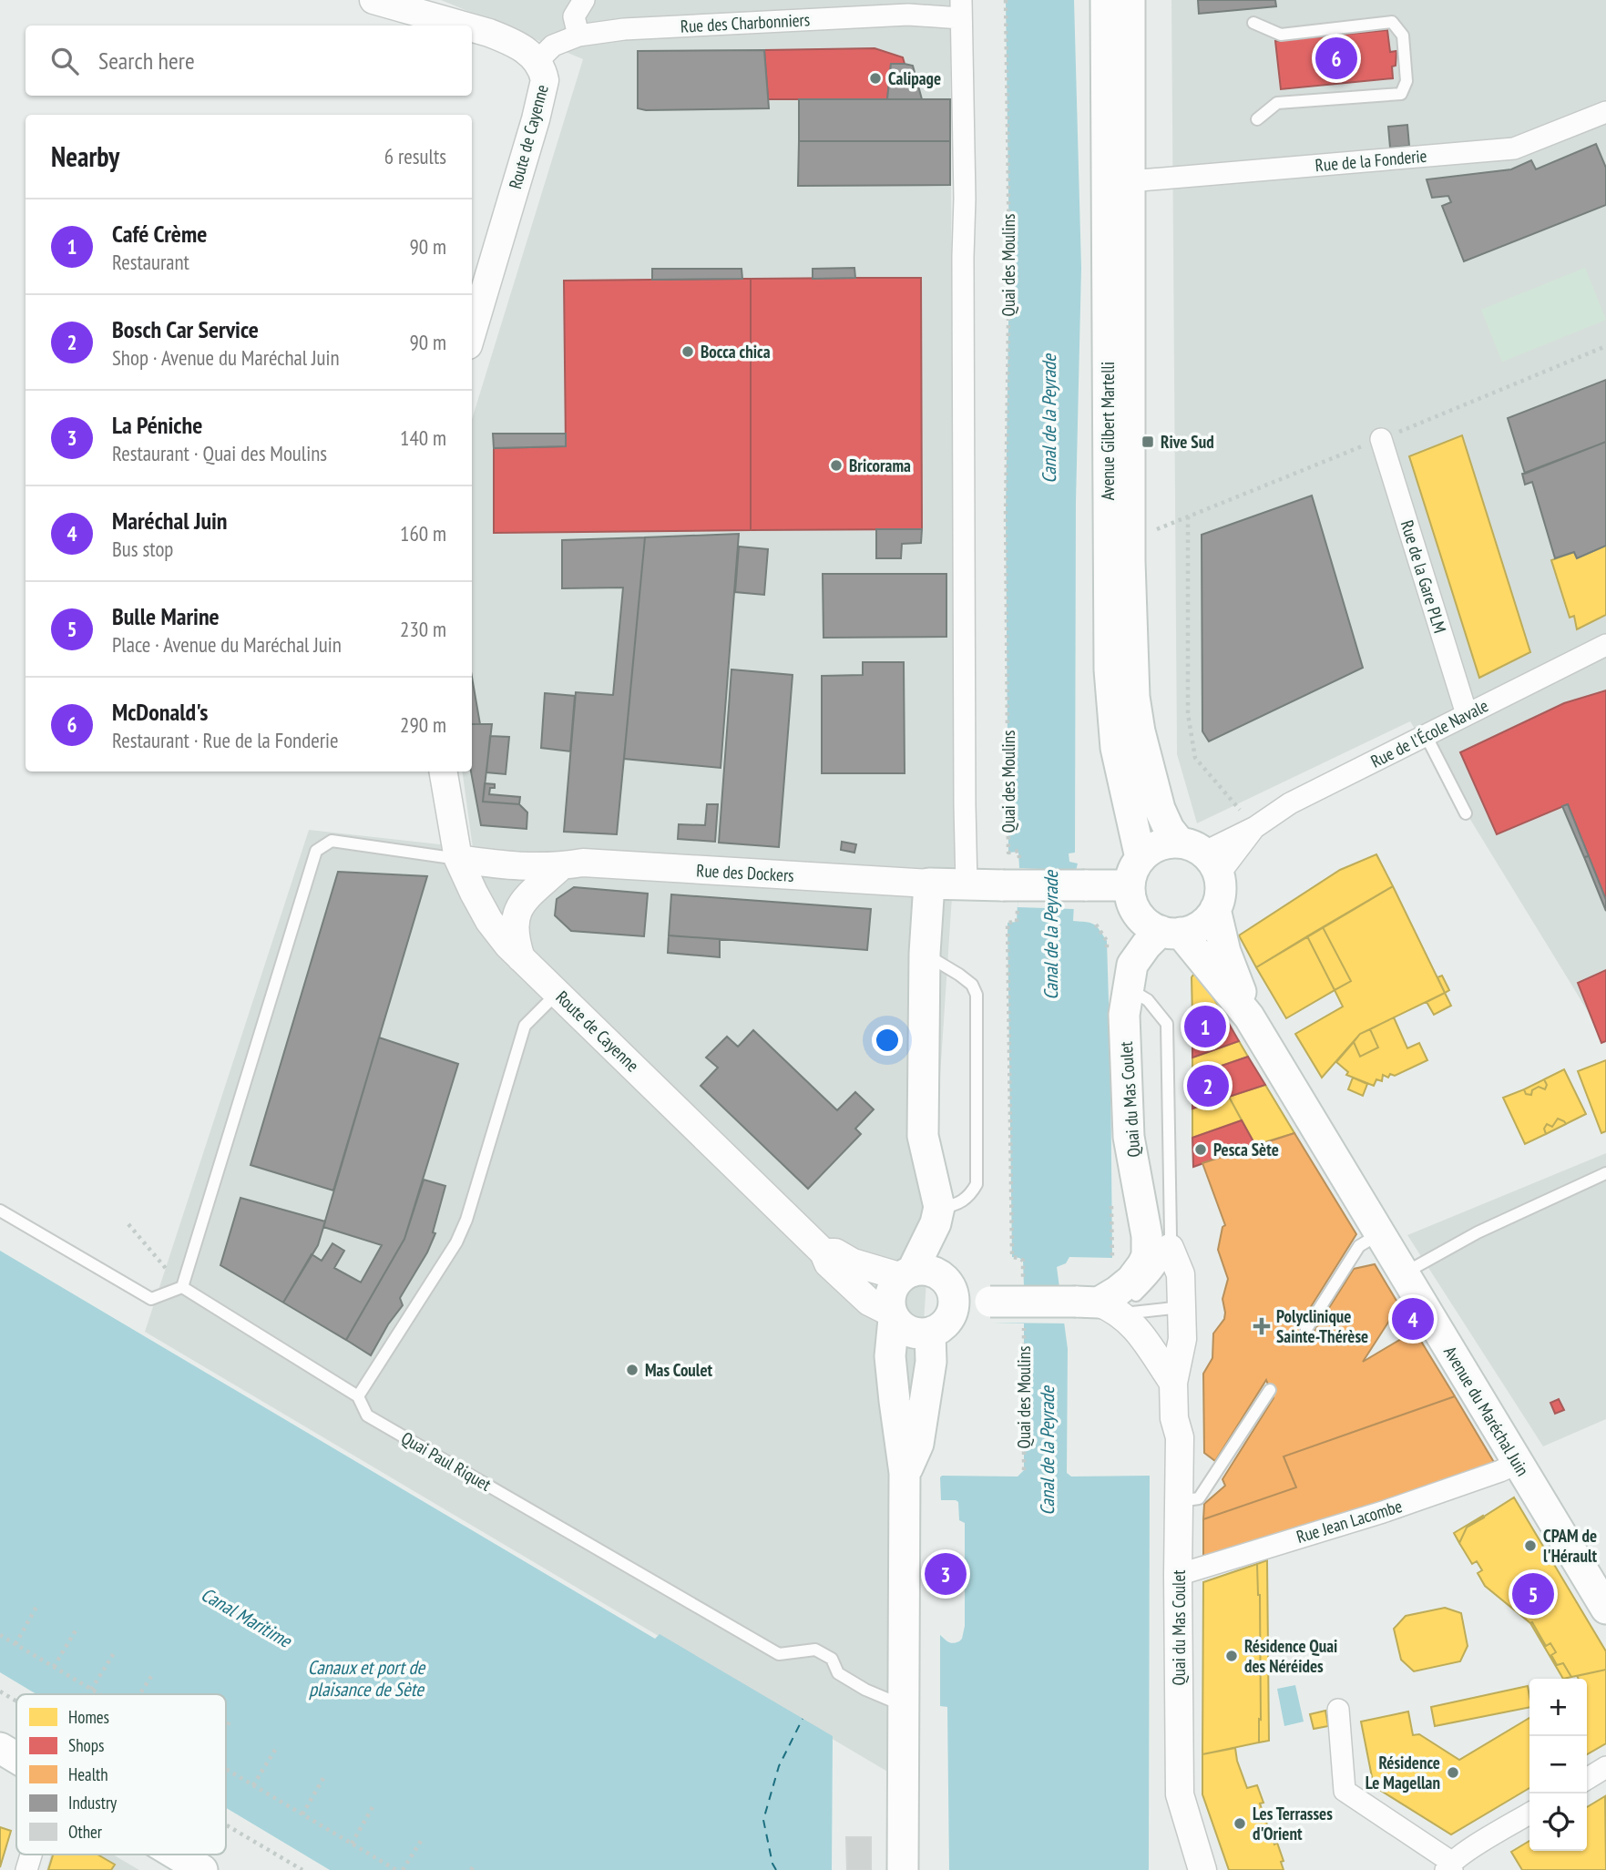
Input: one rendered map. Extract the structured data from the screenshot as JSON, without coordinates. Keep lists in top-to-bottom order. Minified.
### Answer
{"streets":{"main road":["Avenue Gilbert Martelli","Quai du Mas Coulet","Avenue du Maréchal Juin"],"street":["Rue des Charbonniers","Route de Cayenne","Rue de la Fonderie","Rue de la Gare PLM","Rue de l'École Navale","Rue des Dockers","Rue Jean Lacombe"],"lane":["Quai Paul Riquet"],"path":["Quai des Moulins"]},"crossings":[["Rue des Charbonniers","Route de Cayenne"],["Route de Cayenne","Rue des Dockers"],["Rue de la Fonderie","Avenue Gilbert Martelli"],["Avenue Gilbert Martelli","Rue de l'École Navale"],["Avenue Gilbert Martelli","Quai du Mas Coulet"],["Rue de la Gare PLM","Rue de l'École Navale"],["Rue de l'École Navale","Quai du Mas Coulet"],["Quai du Mas Coulet","Rue Jean Lacombe"],["Avenue du Maréchal Juin","Rue Jean Lacombe"]],"water":["Canal de la Peyrade","Canal Maritime","Canaux et port de plaisance de Sète"],"places":{"other":["Calipage","Bocca chica","Bricorama","Pesca Sète","Mas Coulet","CPAM de l'Hérault","Résidence Quai des Néréides","Résidence Le Magellan","Les Terrasses d'Orient"],"transit":["Rive Sud"],"health":["Polyclinique Sainte-Thérèse"]},"legend":["Homes","Shops","Health","Industry","Other"],"page":{"search":"Search here","pins":["6","1","2","4","3","5"],"heading":["Nearby","6 results"],"list":[{"mark":"1","name":"Café Crème","note":"Restaurant","value":"90 m"},{"mark":"2","name":"Bosch Car Service","note":"Shop · Avenue du Maréchal Juin","value":"90 m"},{"mark":"3","name":"La Péniche","note":"Restaurant · Quai des Moulins","value":"140 m"},{"mark":"4","name":"Maréchal Juin","note":"Bus stop","value":"160 m"},{"mark":"5","name":"Bulle Marine","note":"Place · Avenue du Maréchal Juin","value":"230 m"},{"mark":"6","name":"McDonald's","note":"Restaurant · Rue de la Fonderie","value":"290 m"}],"map_buttons":["+","−"]}}
